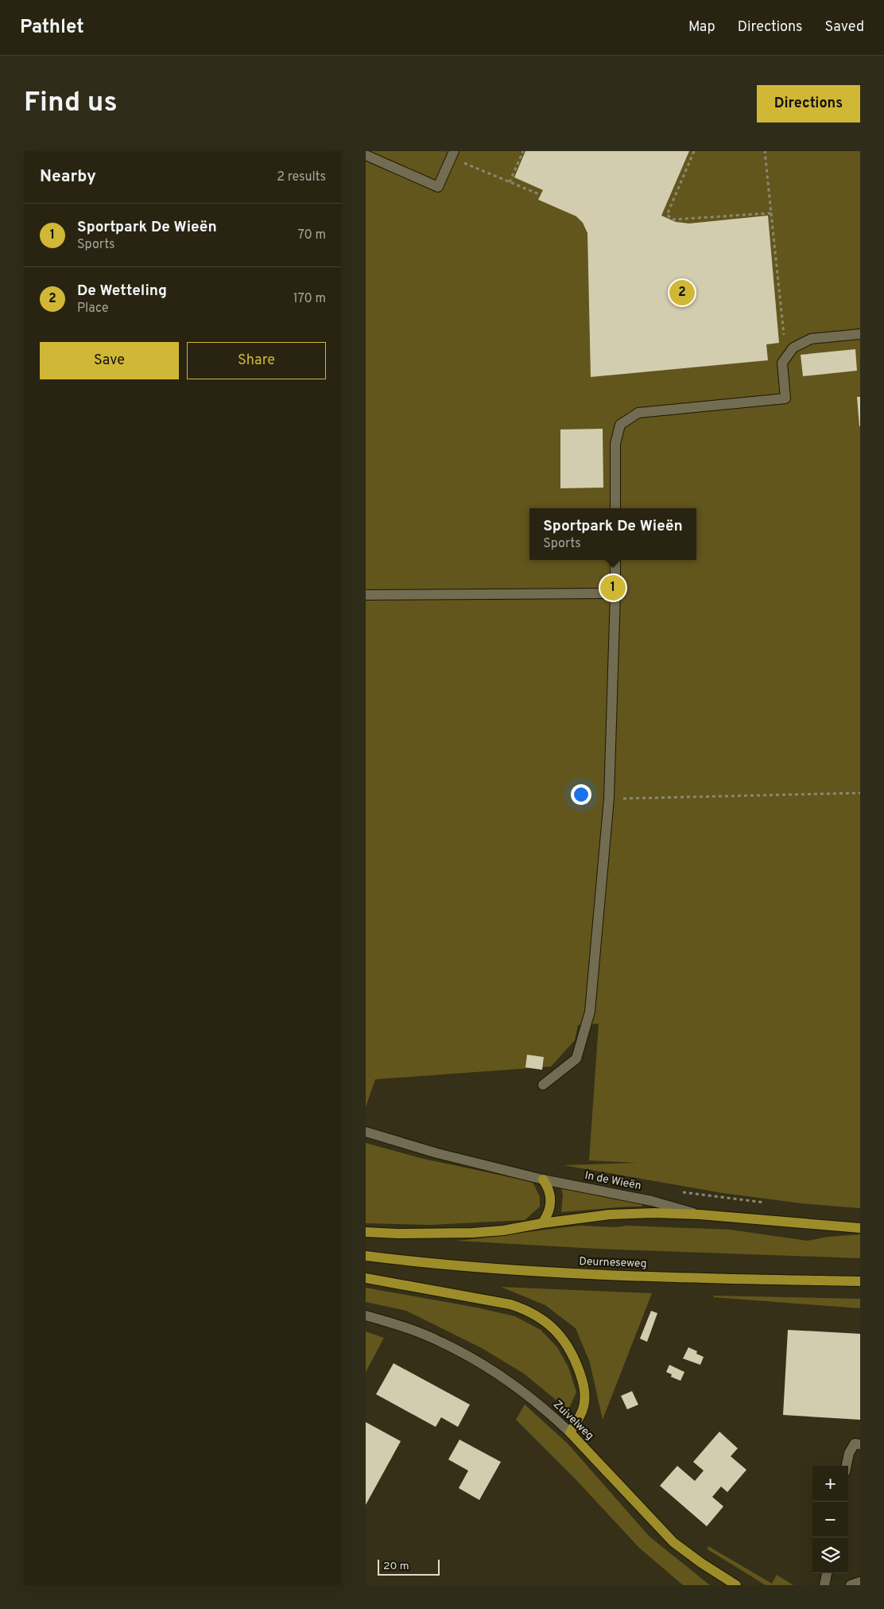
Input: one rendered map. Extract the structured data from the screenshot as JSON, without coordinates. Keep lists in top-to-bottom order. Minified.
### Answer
{"streets":{"main road":["In de Wieën","Deurneseweg","Zuivelweg"]},"scale_bar":"20 m","page":{"header":"Pathlet","nav":["Map","Directions","Saved"],"buttons":["Directions",["Save","Share"]],"title":"Find us","heading":["Nearby","2 results"],"list":[{"mark":"1","name":"Sportpark De Wieën","note":"Sports","value":"70 m"},{"mark":"2","name":"De Wetteling","note":"Place","value":"170 m"}],"pins":["2","1"],"popup":["Sportpark De Wieën","Sports"],"map_buttons":["+","−"],"scale":"20 m"}}
